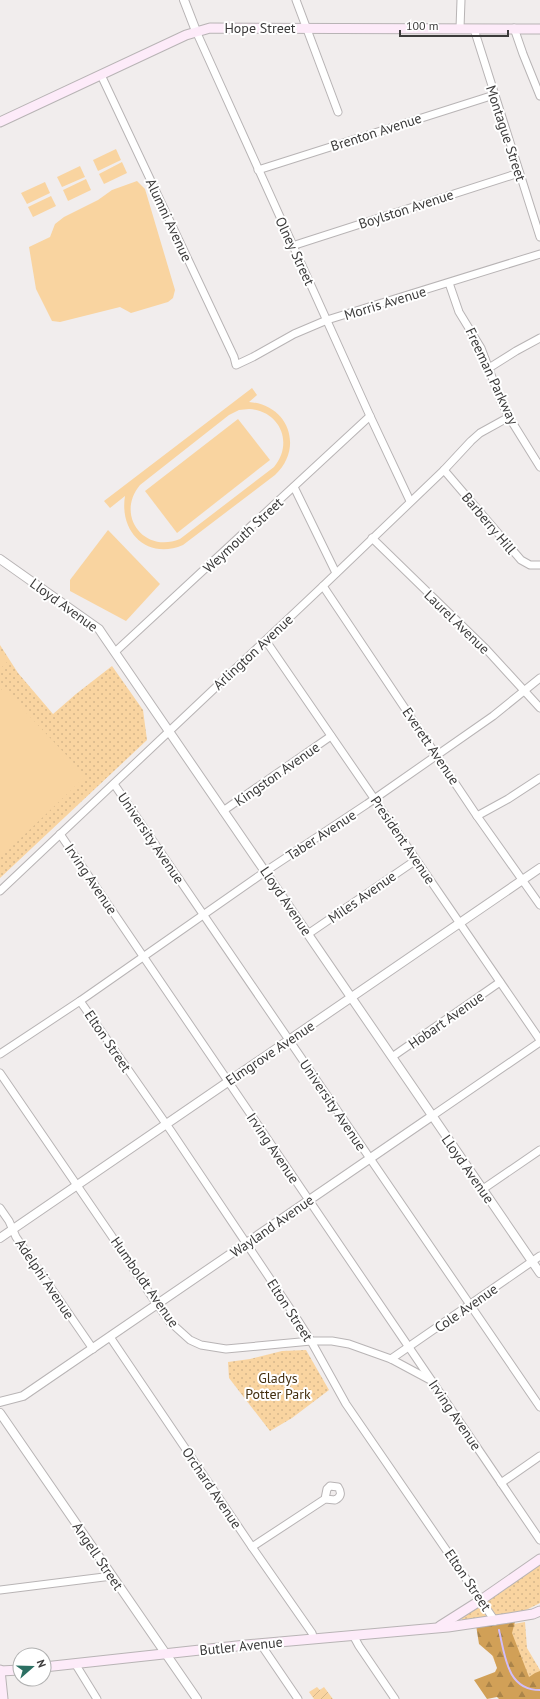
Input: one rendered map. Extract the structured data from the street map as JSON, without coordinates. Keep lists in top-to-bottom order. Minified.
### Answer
{"streets":{"main road":["Hope Street","Butler Avenue"],"street":["Brenton Avenue","Montague Street","Boylston Avenue","Alumni Avenue","Olney Street","Morris Avenue","Freeman Parkway","Barberry Hill","Weymouth Street","Lloyd Avenue","Laurel Avenue","Arlington Avenue","Everett Avenue","Kingston Avenue","Taber Avenue","University Avenue","President Avenue","Irving Avenue","Miles Avenue","Hobart Avenue","Elton Street","Elmgrove Avenue","Wayland Avenue","Adelphi Avenue","Humboldt Avenue","Cole Avenue","Orchard Avenue","Angell Street"]},"crossings":[["Hope Street","Montague Street"],["Hope Street","Alumni Avenue"],["Hope Street","Olney Street"],["Brenton Avenue","Montague Street"],["Brenton Avenue","Olney Street"],["Montague Street","Boylston Avenue"],["Boylston Avenue","Olney Street"],["Alumni Avenue","Morris Avenue"],["Olney Street","Morris Avenue"],["Olney Street","Weymouth Street"],["Olney Street","Arlington Avenue"],["Morris Avenue","Freeman Parkway"],["Freeman Parkway","Arlington Avenue"],["Barberry Hill","Arlington Avenue"],["Weymouth Street","Lloyd Avenue"],["Lloyd Avenue","Arlington Avenue"],["Lloyd Avenue","Kingston Avenue"],["Lloyd Avenue","Taber Avenue"],["Lloyd Avenue","Miles Avenue"],["Lloyd Avenue","Hobart Avenue"],["Lloyd Avenue","Elmgrove Avenue"],["Lloyd Avenue","Wayland Avenue"],["Lloyd Avenue","Cole Avenue"],["Laurel Avenue","Arlington Avenue"],["Laurel Avenue","Taber Avenue"],["Arlington Avenue","Everett Avenue"],["Arlington Avenue","University Avenue"],["Arlington Avenue","President Avenue"],["Arlington Avenue","Irving Avenue"],["Everett Avenue","Taber Avenue"],["Everett Avenue","Elmgrove Avenue"],["Kingston Avenue","President Avenue"],["Taber Avenue","University Avenue"],["Taber Avenue","President Avenue"],["Taber Avenue","Irving Avenue"],["Taber Avenue","Elton Street"],["University Avenue","Elmgrove Avenue"],["University Avenue","Wayland Avenue"],["University Avenue","Cole Avenue"],["President Avenue","Miles Avenue"],["President Avenue","Hobart Avenue"],["President Avenue","Elmgrove Avenue"],["President Avenue","Wayland Avenue"],["Irving Avenue","Elmgrove Avenue"],["Irving Avenue","Wayland Avenue"],["Irving Avenue","Humboldt Avenue"],["Irving Avenue","Cole Avenue"],["Elton Street","Elmgrove Avenue"],["Elton Street","Wayland Avenue"],["Elton Street","Humboldt Avenue"],["Elton Street","Butler Avenue"],["Elmgrove Avenue","Adelphi Avenue"],["Elmgrove Avenue","Humboldt Avenue"],["Wayland Avenue","Adelphi Avenue"],["Wayland Avenue","Humboldt Avenue"],["Wayland Avenue","Orchard Avenue"],["Humboldt Avenue","Cole Avenue"],["Orchard Avenue","Butler Avenue"],["Angell Street","Butler Avenue"]],"parks":["Gladys Potter Park"],"scale_bar":"100 m","north":"right"}
